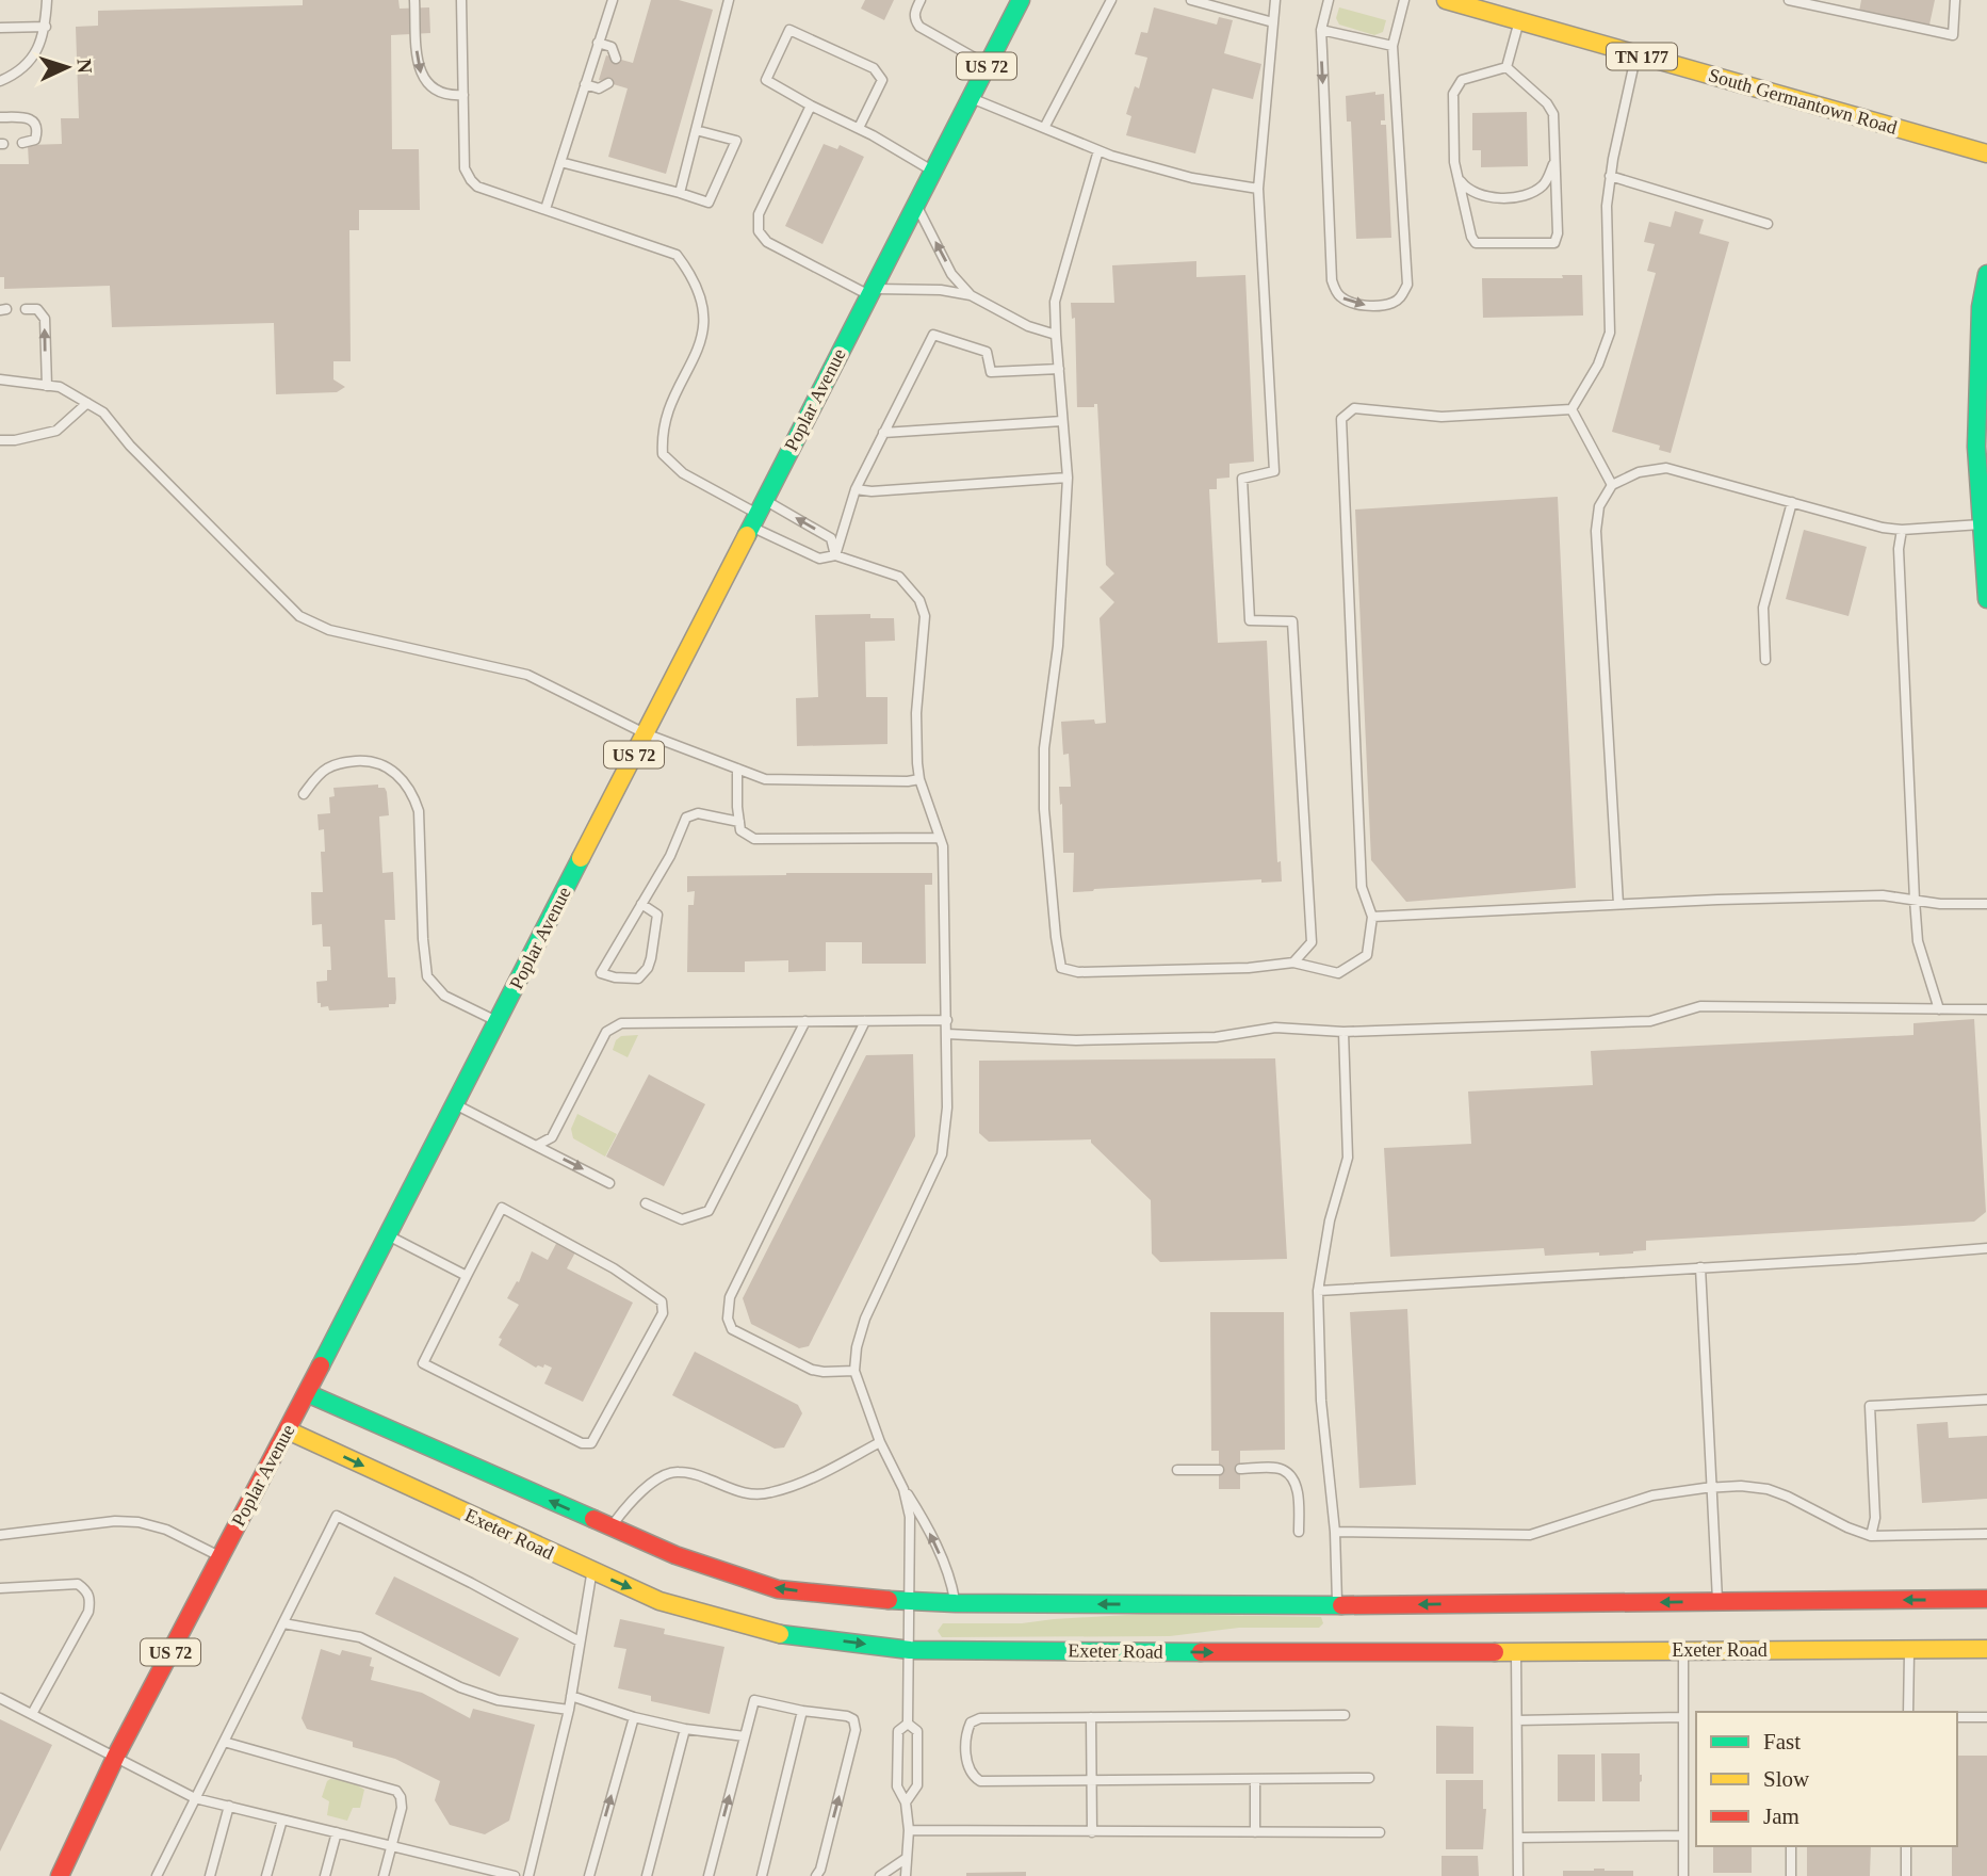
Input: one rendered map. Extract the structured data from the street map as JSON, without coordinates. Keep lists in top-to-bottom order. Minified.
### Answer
{"streets":{"street":["TN 177","US 72","South Germantown Road","Poplar Avenue","Exeter Road"]},"crossings":[["Poplar Avenue","Exeter Road"]],"legend":["Fast","Slow","Jam"],"north":"right"}
